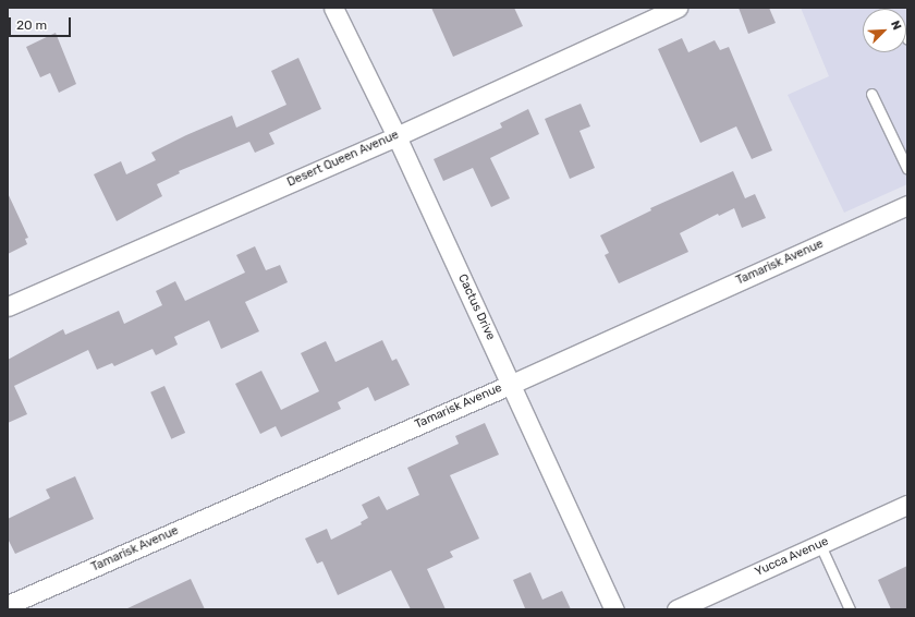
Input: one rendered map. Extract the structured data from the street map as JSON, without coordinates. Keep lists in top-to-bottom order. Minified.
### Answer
{"streets":{"street":["Desert Queen Avenue","Tamarisk Avenue","Cactus Drive","Yucca Avenue"]},"crossings":[["Desert Queen Avenue","Cactus Drive"],["Tamarisk Avenue","Cactus Drive"]],"scale_bar":"20 m","north":"top right"}
